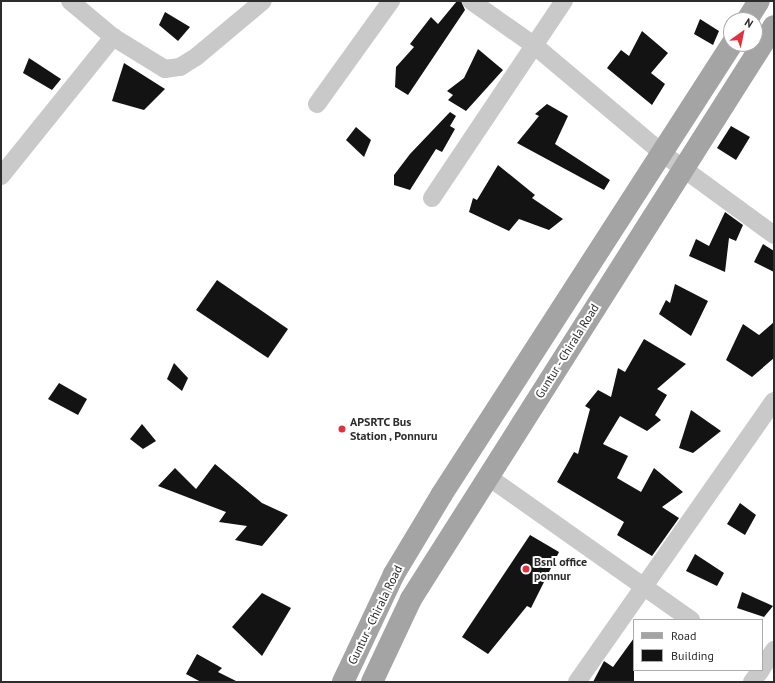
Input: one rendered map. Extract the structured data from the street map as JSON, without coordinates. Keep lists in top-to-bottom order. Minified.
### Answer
{"streets":{"main road":["Guntur - Chirala Road"]},"places":["APSRTC Bus Station , Ponnuru","Bsnl office ponnur"],"legend":["Road","Building"],"north":"top right"}
